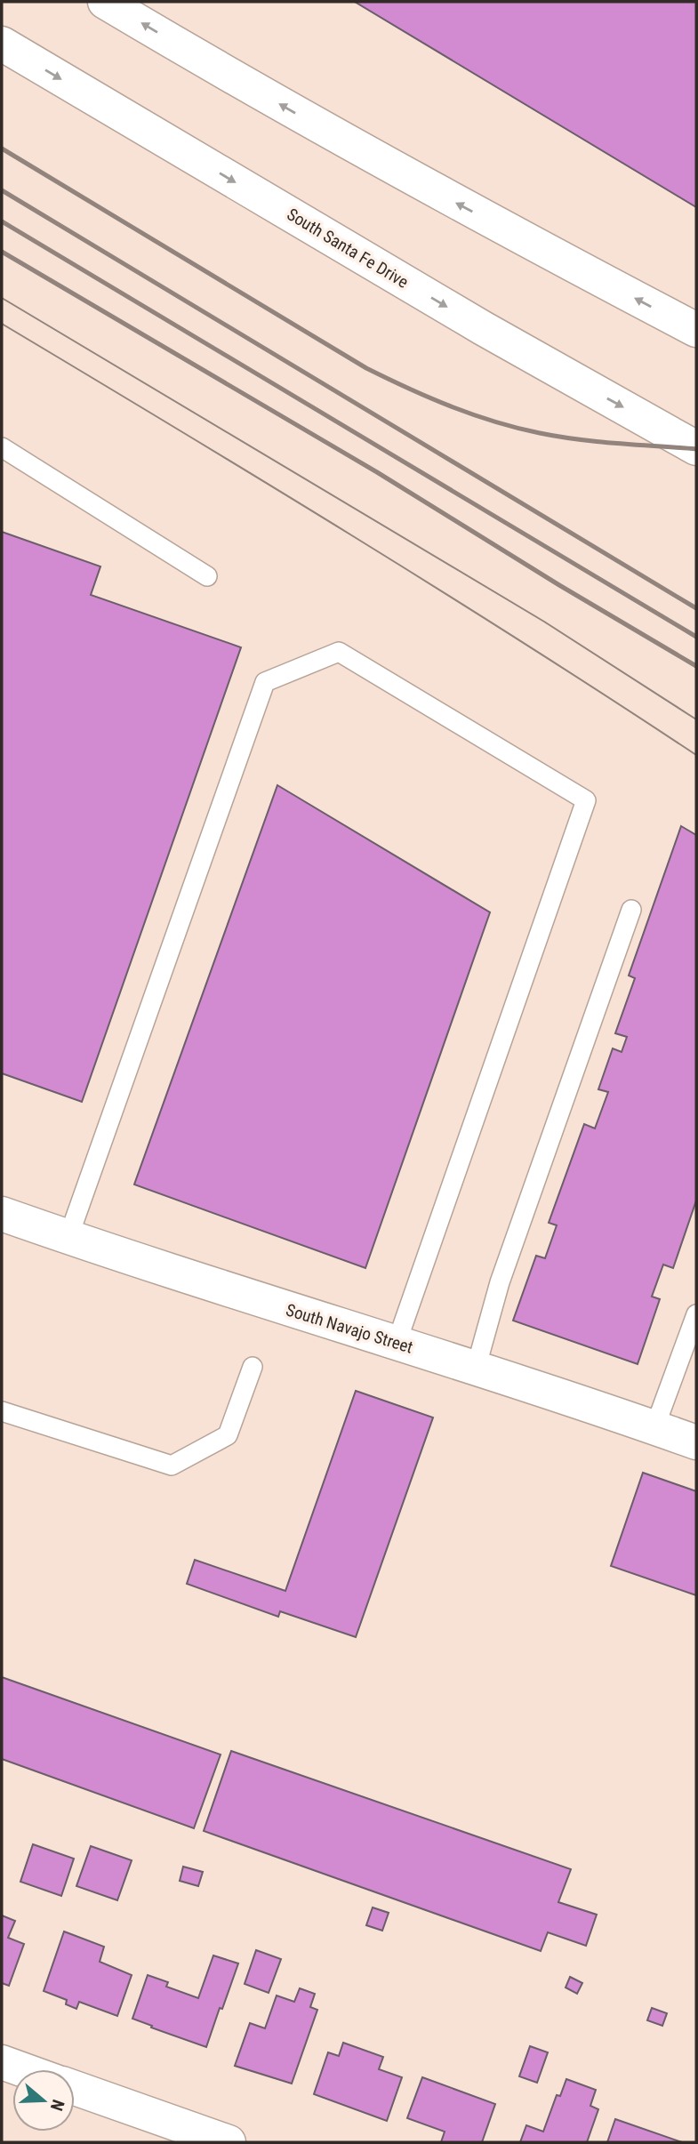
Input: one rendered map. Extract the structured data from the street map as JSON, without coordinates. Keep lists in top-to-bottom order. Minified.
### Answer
{"streets":{"main road":["South Santa Fe Drive","South Navajo Street"]},"north":"right"}
